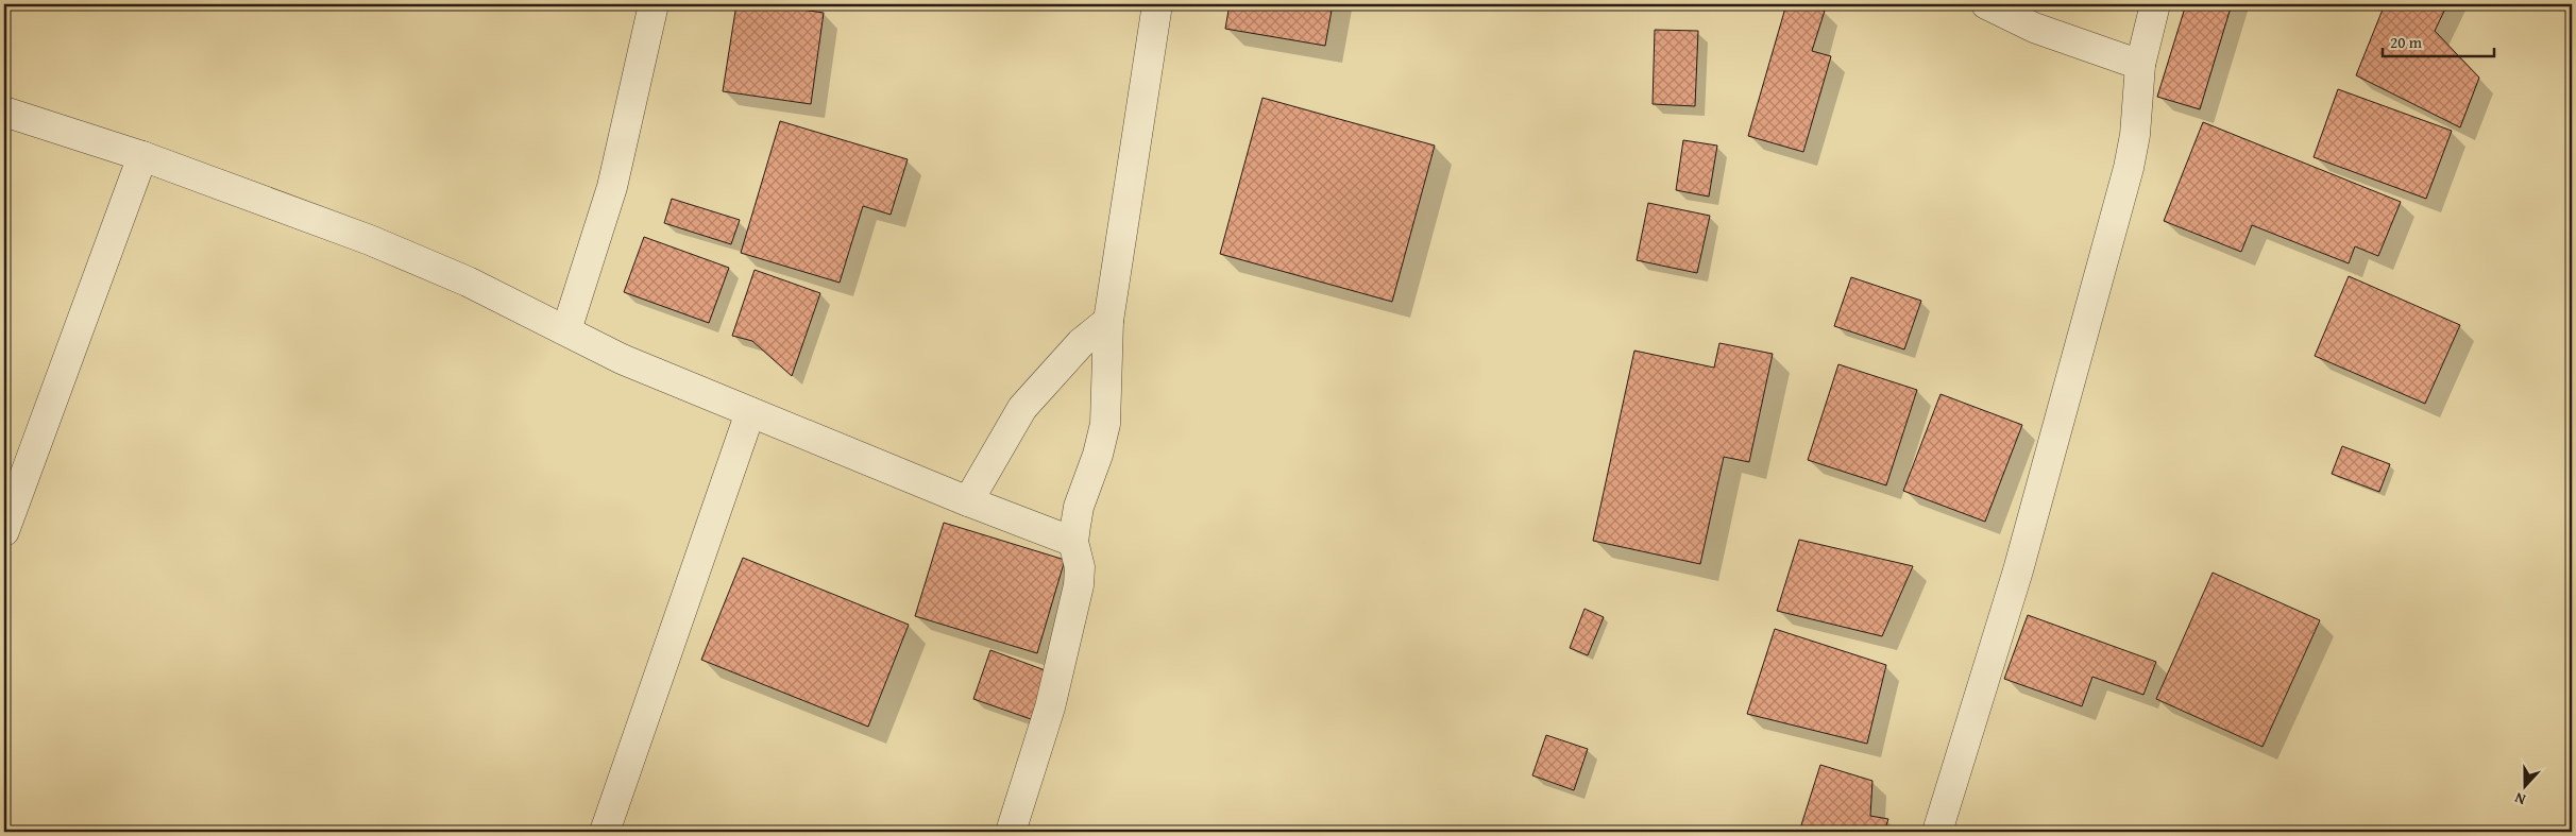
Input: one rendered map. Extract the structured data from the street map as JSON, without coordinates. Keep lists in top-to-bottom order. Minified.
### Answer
{"scale_bar":"20 m","north":"bottom"}
